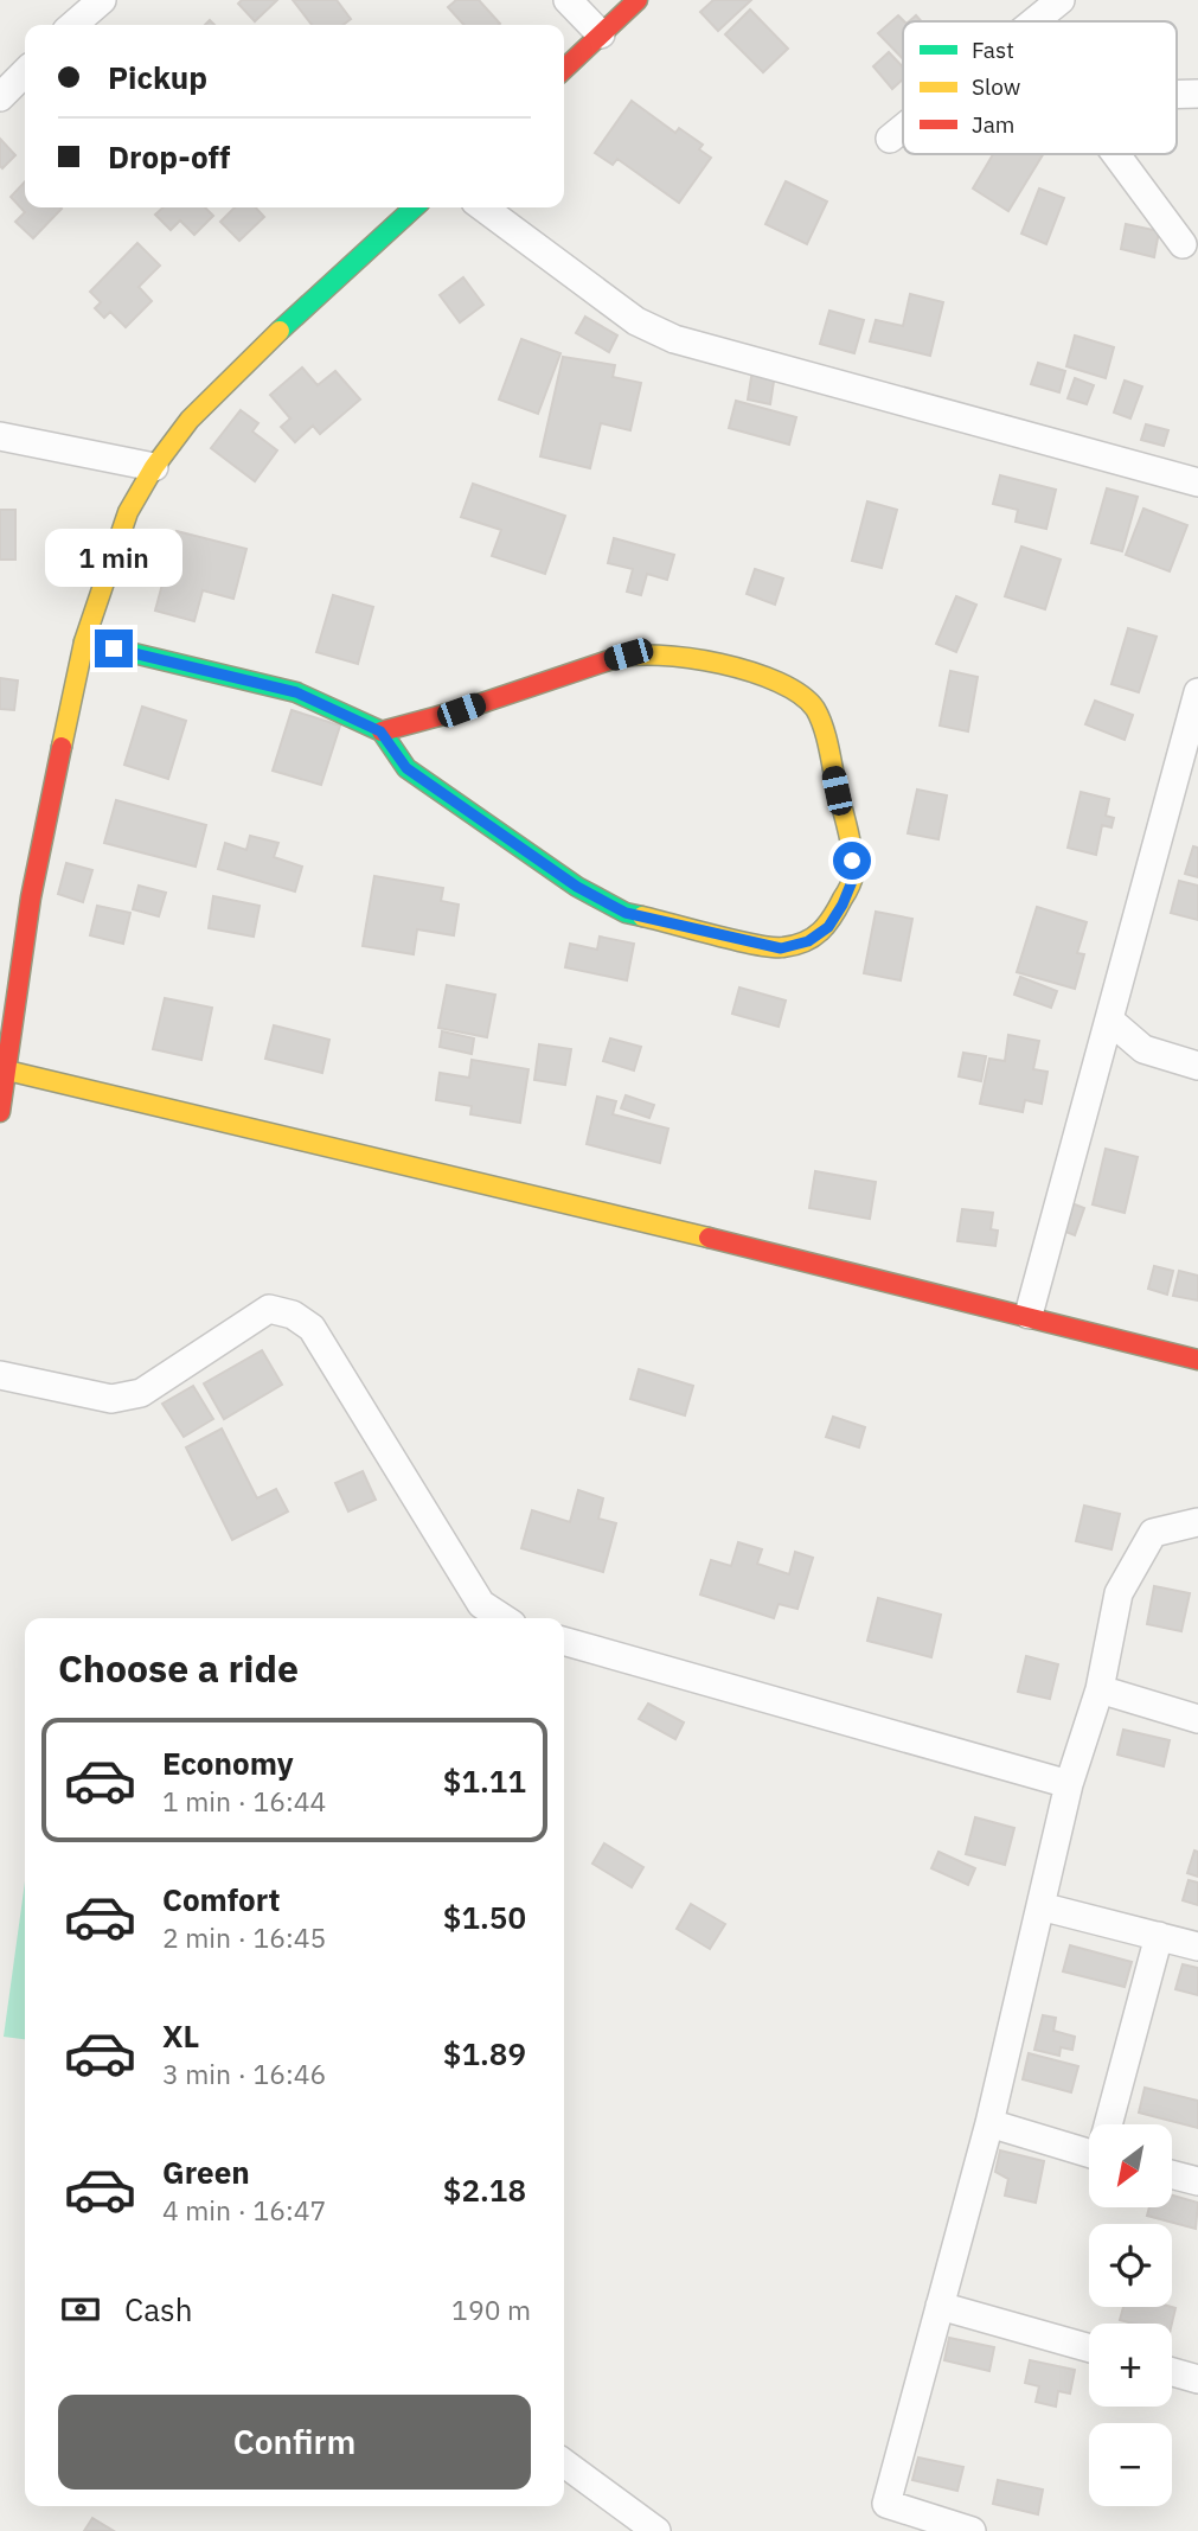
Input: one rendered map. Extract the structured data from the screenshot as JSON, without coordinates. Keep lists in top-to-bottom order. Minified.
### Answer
{"legend":["Fast","Slow","Jam"],"north":"bottom left","page":{"banner":["Pickup","Drop-off"],"bubble":"1 min","heading":"Choose a ride","list":[{"name":"Economy","note":"1 min · 16:44","value":"$1.11"},{"name":"Comfort","note":"2 min · 16:45","value":"$1.50"},{"name":"XL","note":"3 min · 16:46","value":"$1.89"},{"name":"Green","note":"4 min · 16:47","value":"$2.18"}],"map_buttons":["+","−"],"pay":["Cash","190 m"],"buttons":"Confirm"}}
